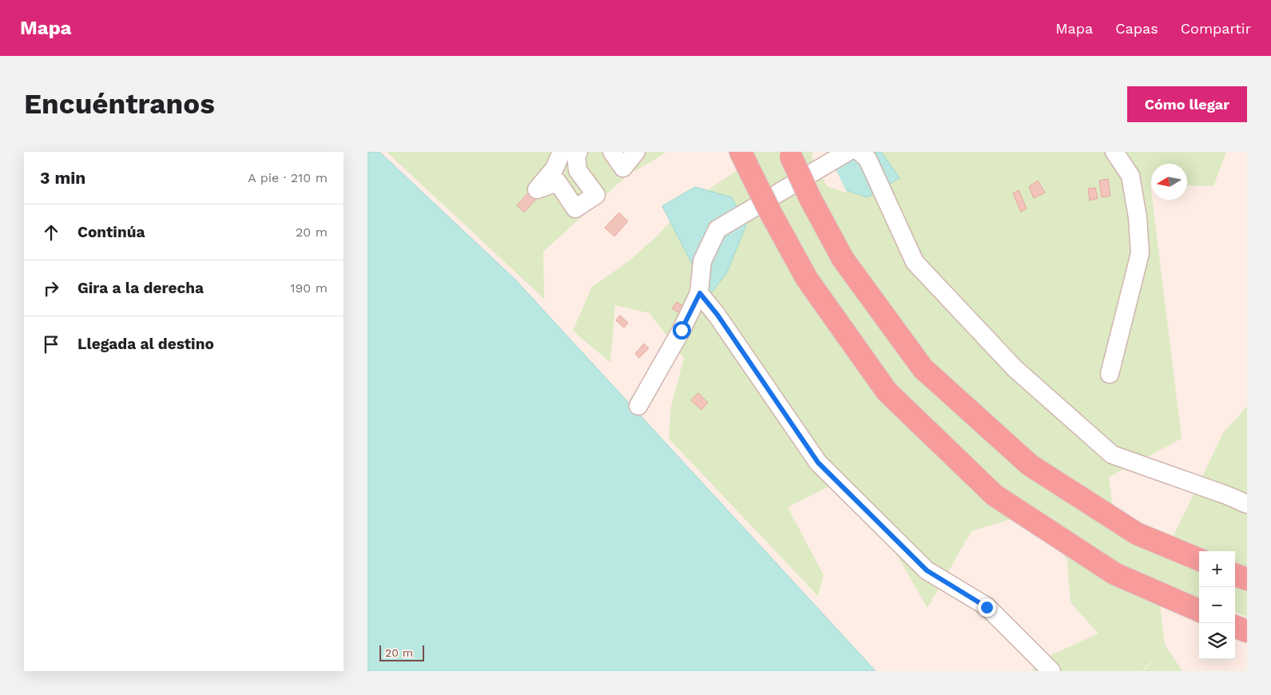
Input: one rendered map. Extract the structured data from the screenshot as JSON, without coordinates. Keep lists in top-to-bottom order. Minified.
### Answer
{"scale_bar":"20 m","north":"left","page":{"header":"Mapa","nav":["Mapa","Capas","Compartir"],"buttons":"Cómo llegar","title":"Encuéntranos","heading":["3 min","A pie · 210 m"],"list":[["Continúa","20 m"],["Gira a la derecha","190 m"],"Llegada al destino"],"map_buttons":["+","−"],"scale":"20 m"}}
